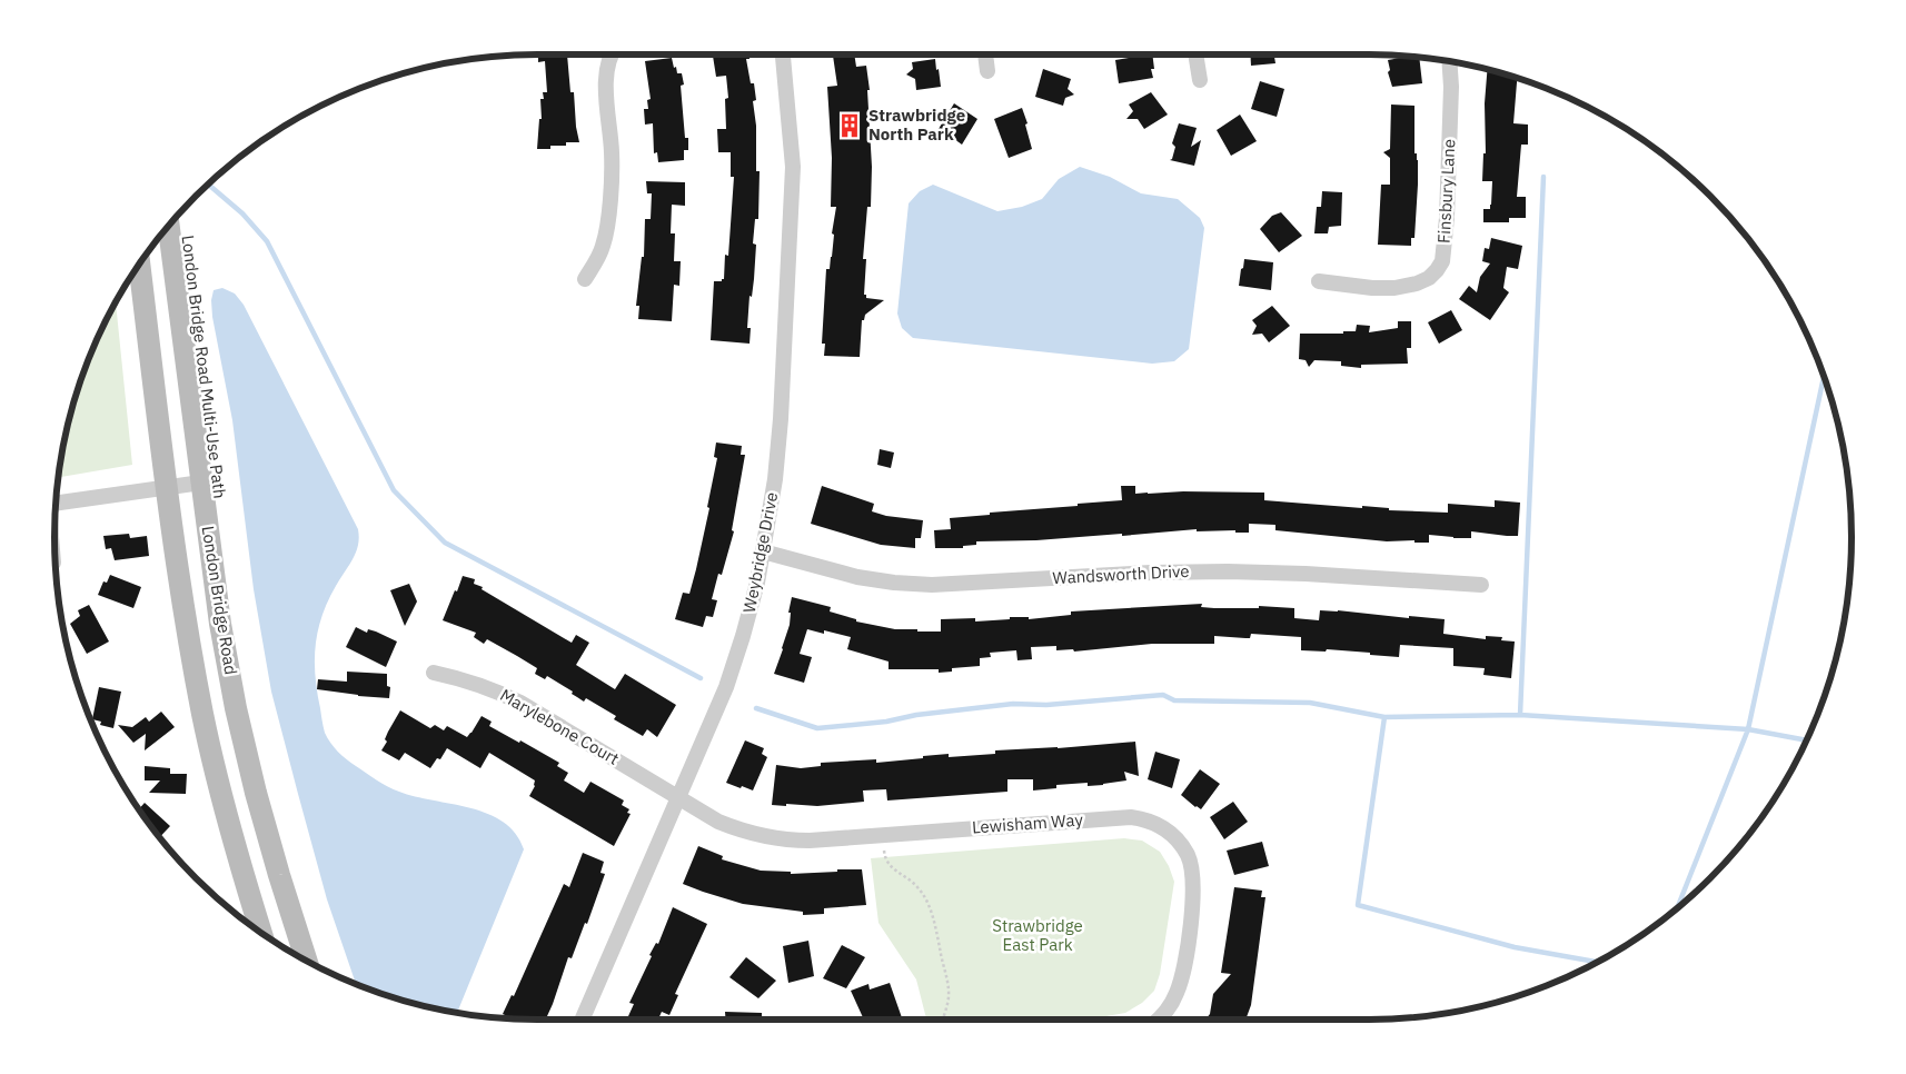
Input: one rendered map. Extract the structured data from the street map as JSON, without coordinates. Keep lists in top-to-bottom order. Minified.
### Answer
{"streets":{"main road":["London Bridge Road"],"street":["Finsbury Lane","Weybridge Drive","Wandsworth Drive","Marylebone Court","Lewisham Way"]},"crossings":[["Weybridge Drive","Wandsworth Drive"],["Weybridge Drive","Marylebone Court"],["Weybridge Drive","Lewisham Way"],["Marylebone Court","Lewisham Way"]],"parks":["Strawbridge East Park"],"places":{"building":["Strawbridge North Park"]}}
